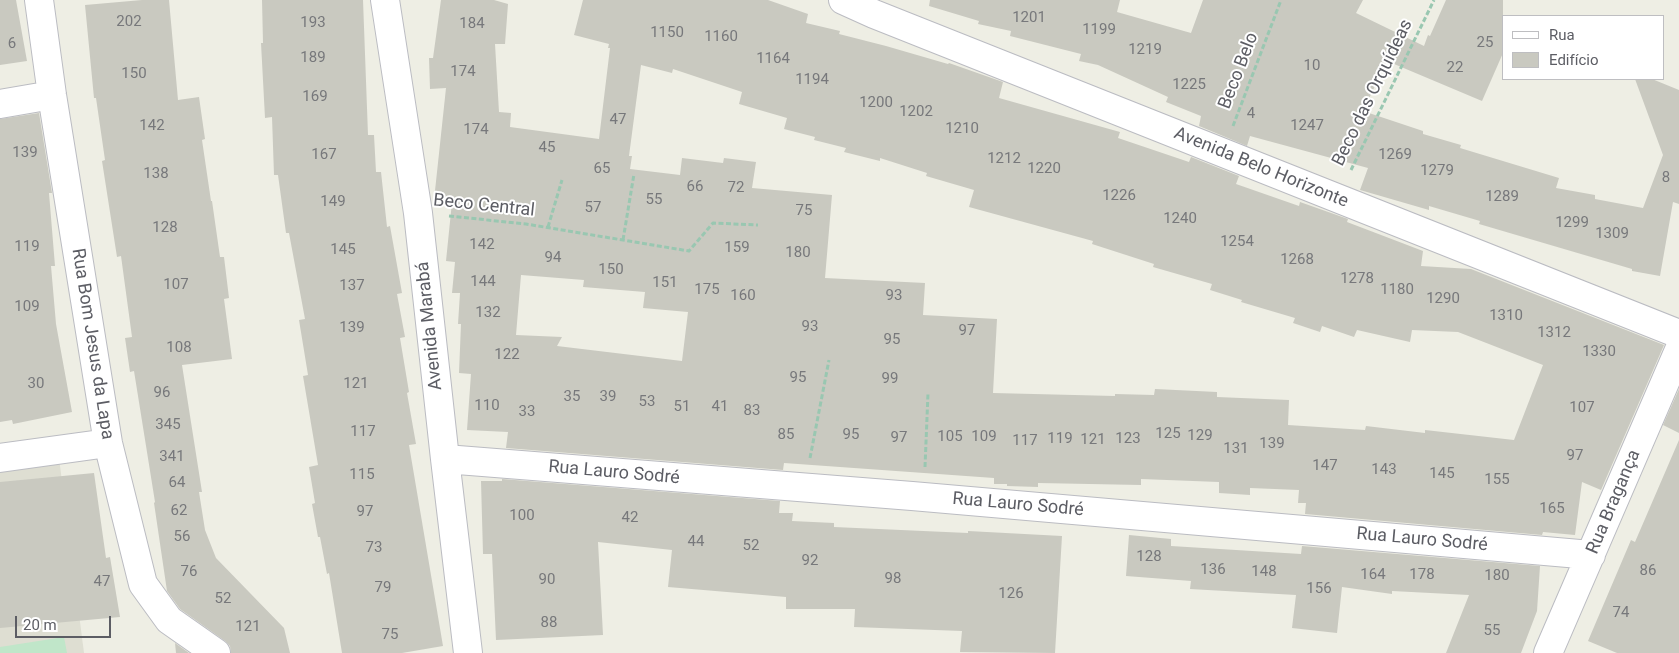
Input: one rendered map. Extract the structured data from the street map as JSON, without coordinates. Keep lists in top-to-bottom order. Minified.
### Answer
{"streets":{"street":["Avenida Belo Horizonte","Avenida Marabá","Rua Bom Jesus da Lapa","Rua Lauro Sodré","Rua Bragança"],"path":["Beco Belo","Beco das Orquídeas","Beco Central"]},"crossings":[["Beco Belo","Avenida Belo Horizonte"],["Beco das Orquídeas","Avenida Belo Horizonte"],["Beco Central","Avenida Marabá"],["Avenida Marabá","Rua Lauro Sodré"],["Rua Lauro Sodré","Rua Bragança"]],"house_numbers":["1201","202","193","184","1199","1150","1160","25","6","1219","189","1164","10","22","174","150","1194","1225","169","1200","1202","4","47","142","1247","1210","174","45","139","167","1269","1212","65","1220","1279","138","8","66","72","1226","1289","55","149","57","75","1240","1299","128","1309","1254","142","119","159","145","180","94","1268","150","1278","144","151","107","137","175","1180","160","93","1290","109","132","1310","93","139","97","1312","95","108","1330","122","95","99","30","121","96","35","39","53","110","51","41","107","83","33","345","117","125","85","95","129","105","109","97","119","123","121","117","139","131","97","341","147","143","145","115","155","64","165","62","97","100","42","56","44","52","73","128","92","136","86","76","148","164","178","180","98","90","47","79","156","126","52","74","88","121","55","75"],"legend":["Rua","Edifício"],"scale_bar":"20 m"}
